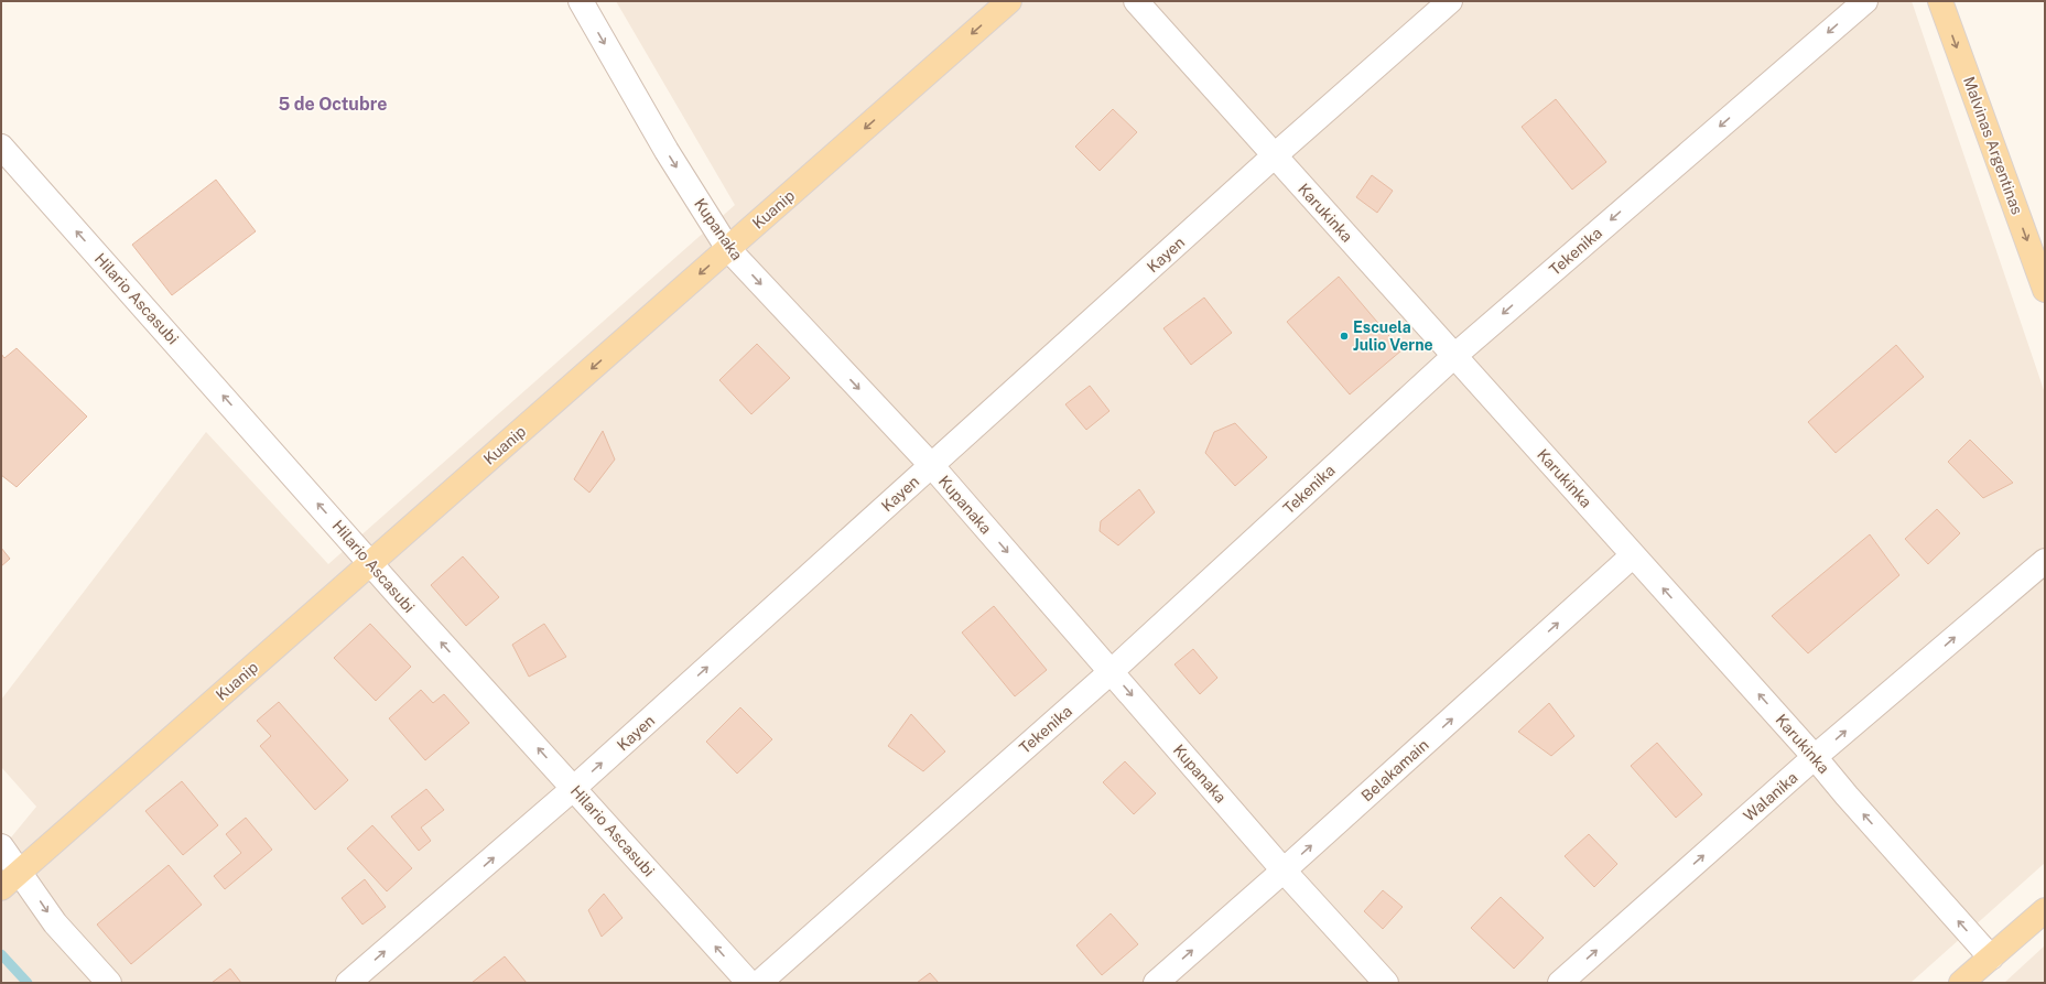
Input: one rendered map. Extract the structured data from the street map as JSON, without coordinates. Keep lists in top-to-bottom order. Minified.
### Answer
{"streets":{"main road":["Malvinas Argentinas","Kuanip"],"street":["Karukinka","Kupanaka","Tekenika","Kayen","Hilario Ascasubi","Belakamain","Walanika"]},"crossings":[["Kuanip","Kupanaka"],["Kuanip","Hilario Ascasubi"],["Karukinka","Tekenika"],["Karukinka","Kayen"],["Karukinka","Belakamain"],["Karukinka","Walanika"],["Kupanaka","Tekenika"],["Kupanaka","Kayen"],["Kupanaka","Belakamain"],["Kayen","Hilario Ascasubi"]],"one_way":["Malvinas Argentinas","Kuanip","Karukinka","Kupanaka","Tekenika","Kayen","Hilario Ascasubi","Belakamain","Walanika"],"districts":["5 de Octubre"],"places":["Escuela Julio Verne"]}
